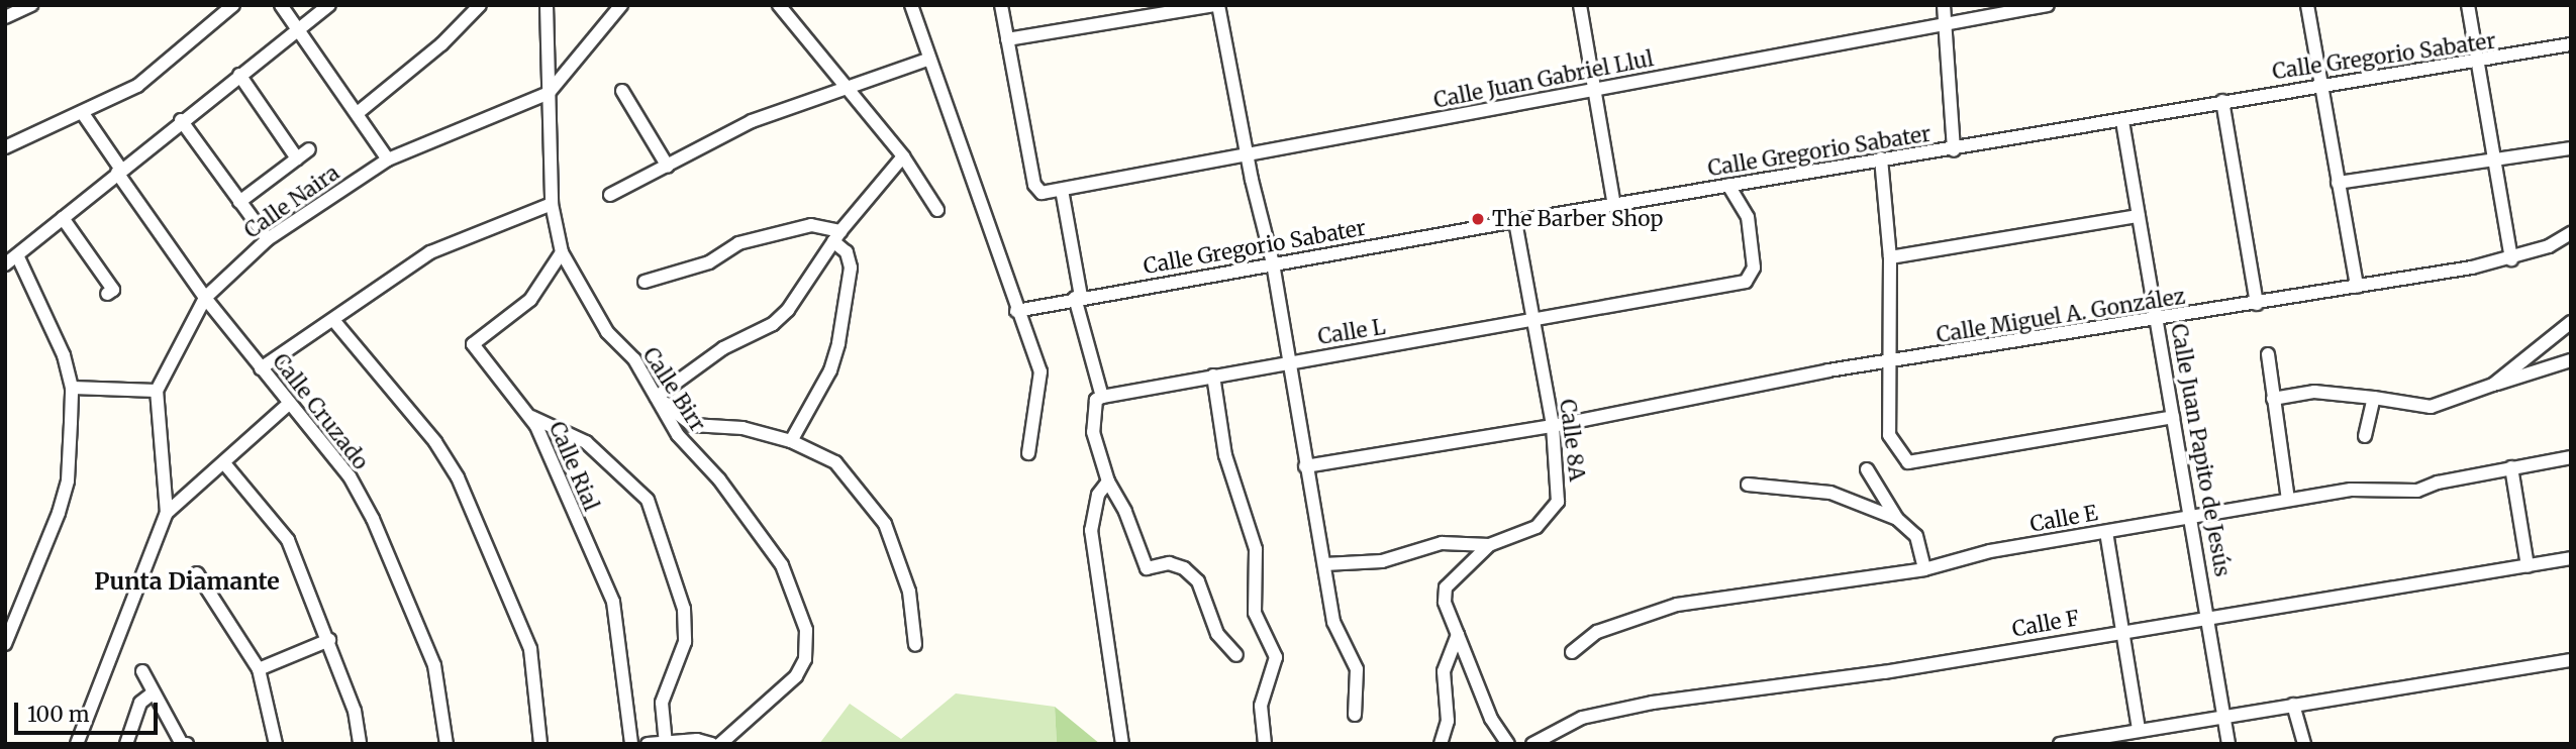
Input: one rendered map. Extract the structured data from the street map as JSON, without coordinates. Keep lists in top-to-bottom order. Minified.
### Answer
{"streets":{"street":["Calle Gregorio Sabater","Calle Juan Gabriel Llul","Calle Naira","Calle Miguel A. González","Calle L","Calle Birr","Calle Cruzado","Calle 8A","Calle Juan Papito de Jesús","Calle Rial","Calle E","Calle F"]},"crossings":[["Calle Gregorio Sabater","Calle L"],["Calle Gregorio Sabater","Calle 8A"],["Calle Gregorio Sabater","Calle Juan Papito de Jesús"],["Calle Naira","Calle Birr"],["Calle Naira","Calle Cruzado"],["Calle Miguel A. González","Calle 8A"],["Calle Miguel A. González","Calle Juan Papito de Jesús"],["Calle L","Calle 8A"],["Calle Birr","Calle Rial"],["Calle Juan Papito de Jesús","Calle E"],["Calle Juan Papito de Jesús","Calle F"]],"districts":["Punta Diamante"],"places":["The Barber Shop"],"scale_bar":"100 m"}
